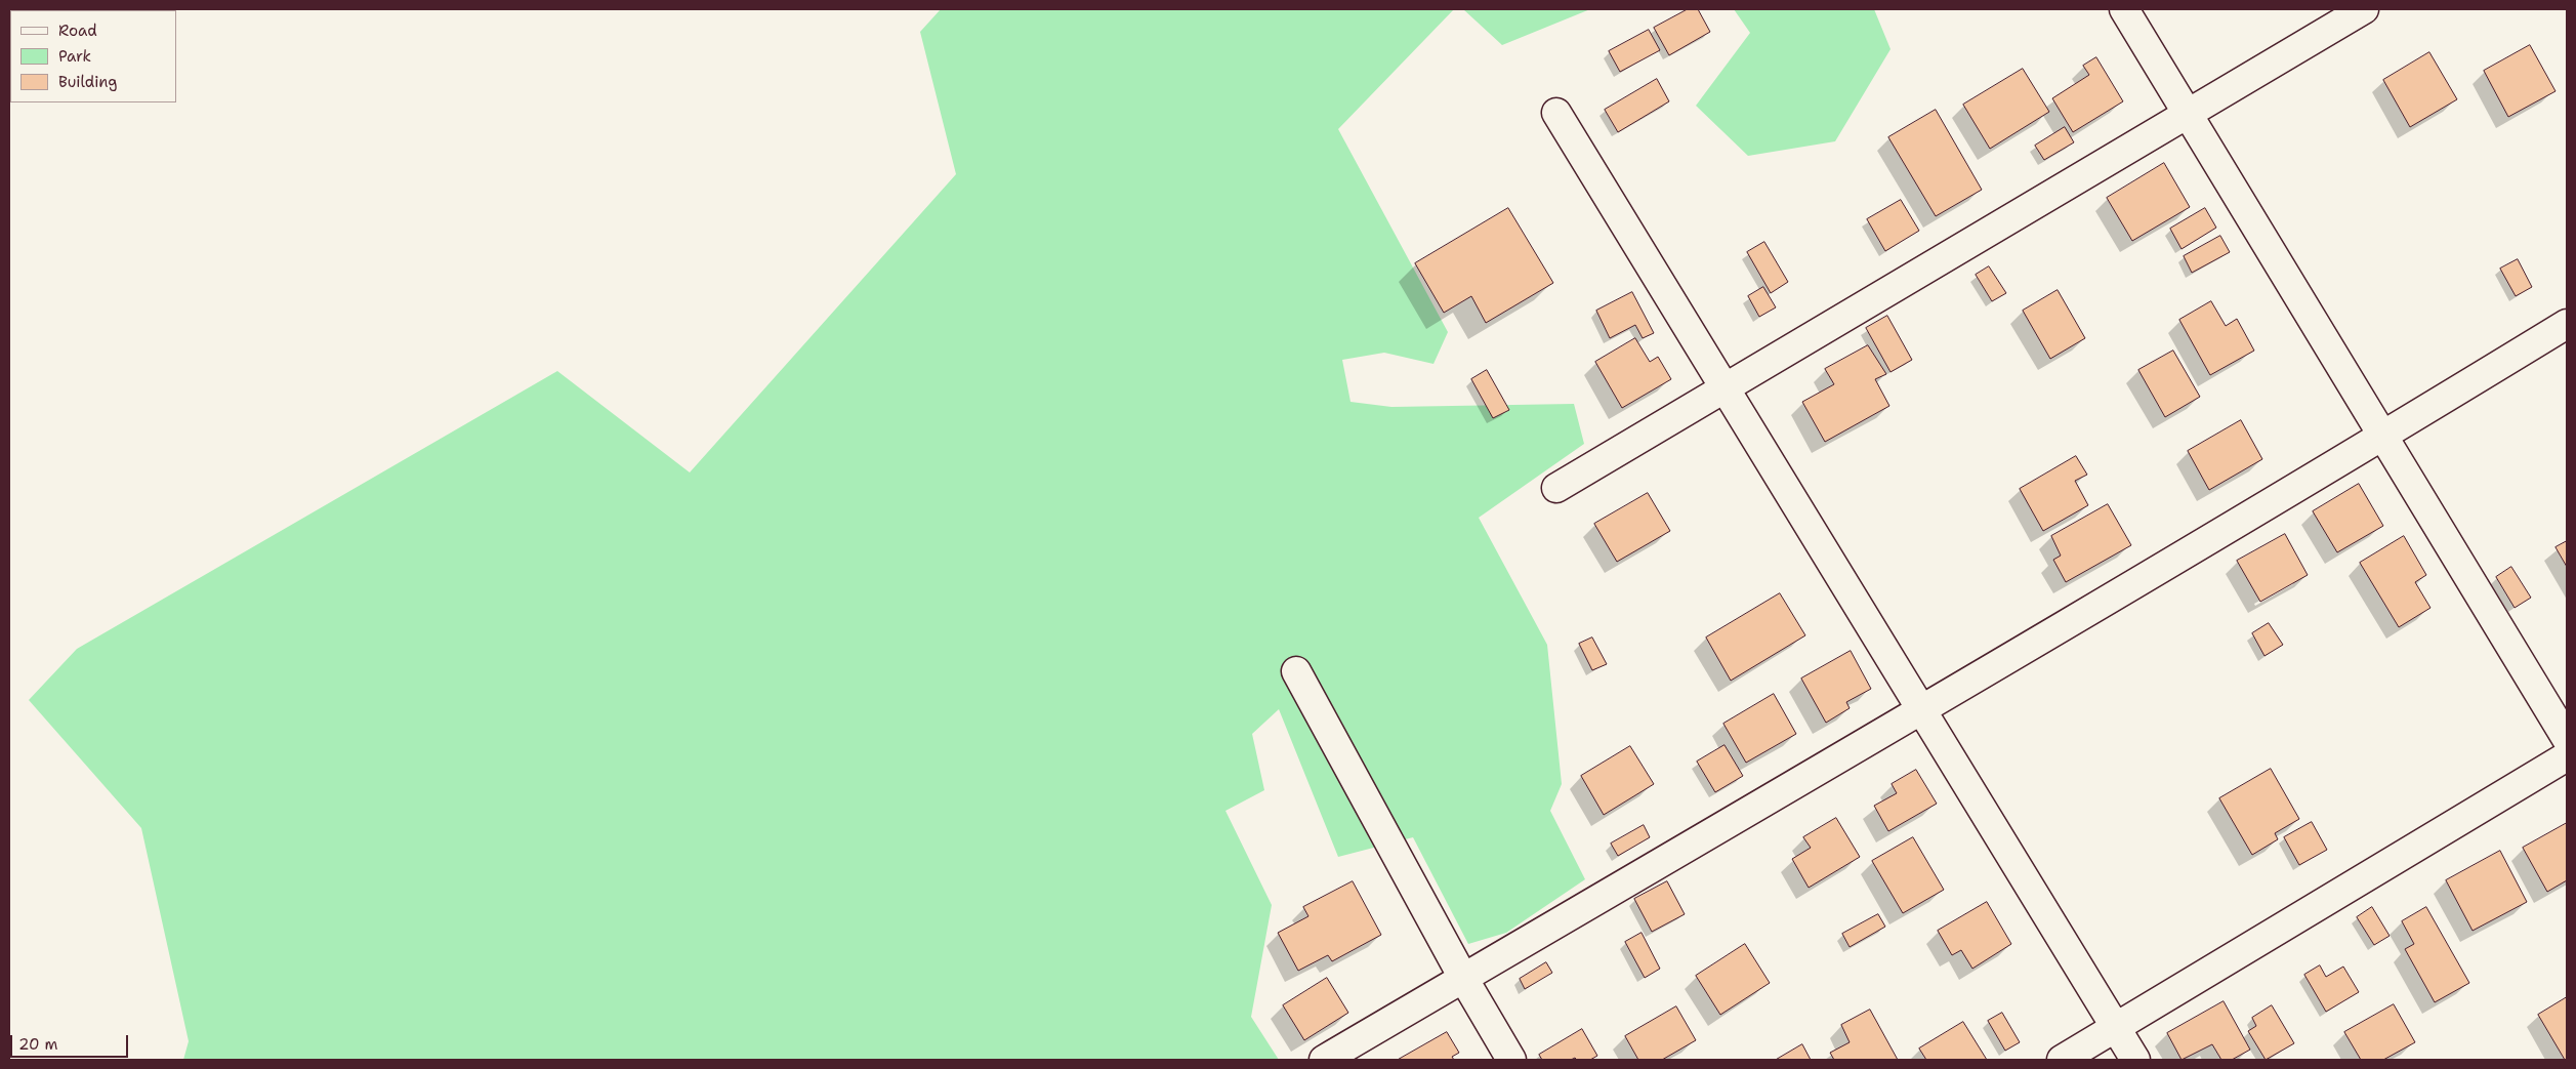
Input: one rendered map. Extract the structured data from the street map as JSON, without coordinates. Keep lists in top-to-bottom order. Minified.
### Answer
{"legend":["Road","Park","Building"],"scale_bar":"20 m"}
